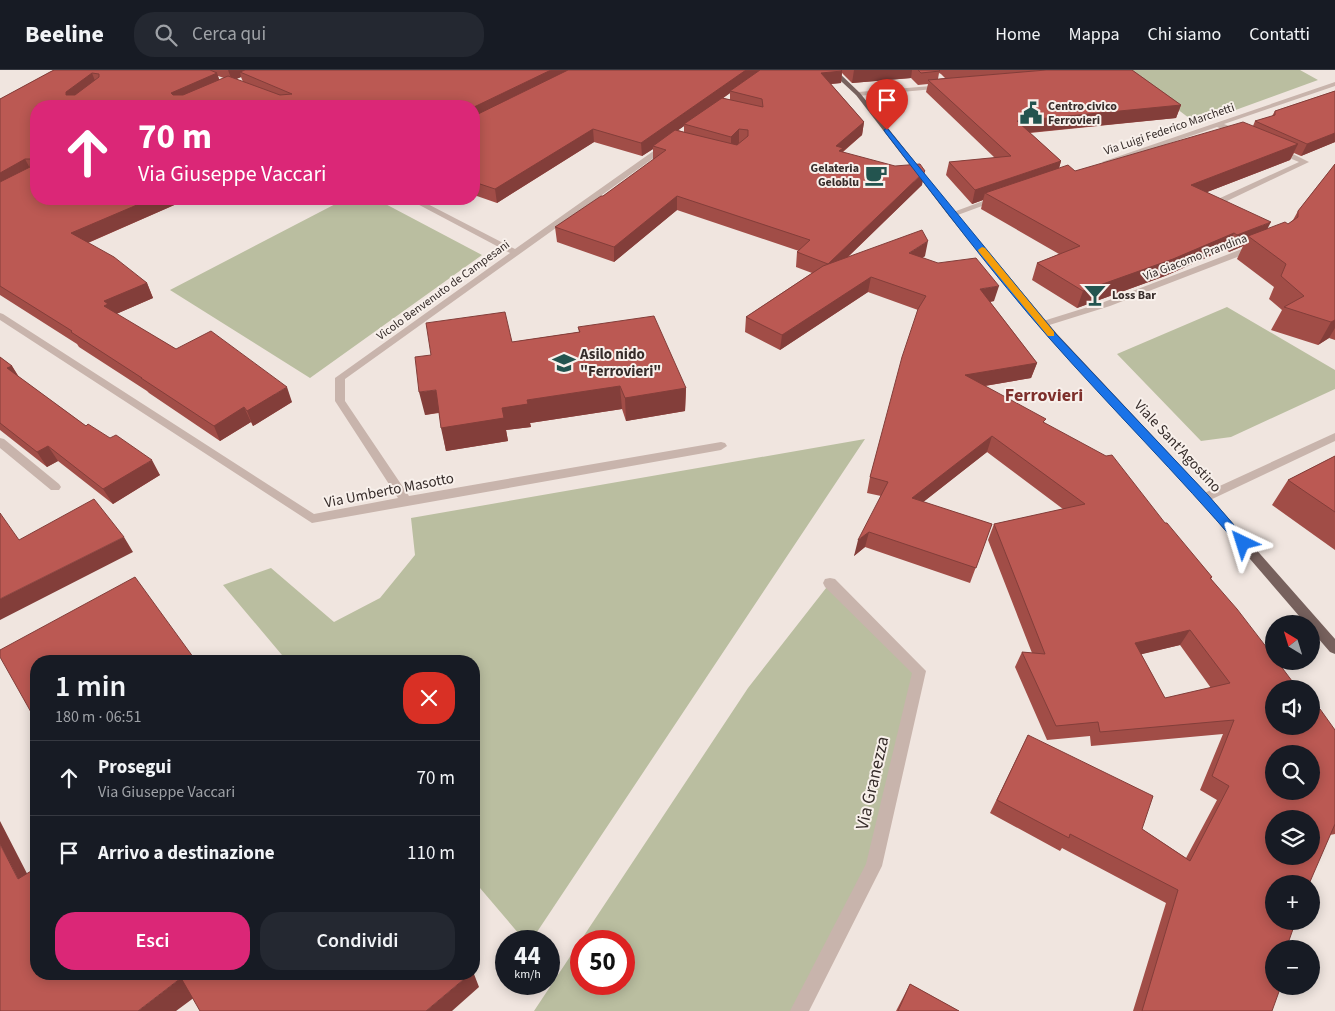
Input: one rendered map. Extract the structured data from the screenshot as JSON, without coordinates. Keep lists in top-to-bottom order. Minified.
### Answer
{"streets":{"main road":["Viale Sant'Agostino"],"street":["Via Luigi Federico Marchetti","Via Giacomo Prandina","Vicolo Benvenuto de Campesani","Via Umberto Masotto","Via Granezza"]},"crossings":[["Via Giacomo Prandina","Viale Sant'Agostino"],["Vicolo Benvenuto de Campesani","Via Umberto Masotto"]],"districts":["Ferrovieri"],"places":{"public building":["Centro civico Ferrovieri"],"cafe":["Gelateria Geloblu"],"bar":["Loss Bar"],"school or university":["Asilo nido \"Ferrovieri\""]},"north":"top left","page":{"header":"Beeline","search":"Cerca qui","nav":["Home","Mappa","Chi siamo","Contatti"],"turn":["70 m","Via Giuseppe Vaccari"],"map_buttons":["+","−"],"heading":["1 min","180 m · 06:51"],"list":[{"name":"Prosegui","note":"Via Giuseppe Vaccari","value":"70 m"},{"name":"Arrivo a destinazione","value":"110 m"}],"buttons":["Esci","Condividi"],"speed":"44 km/h","limit":"50"}}
